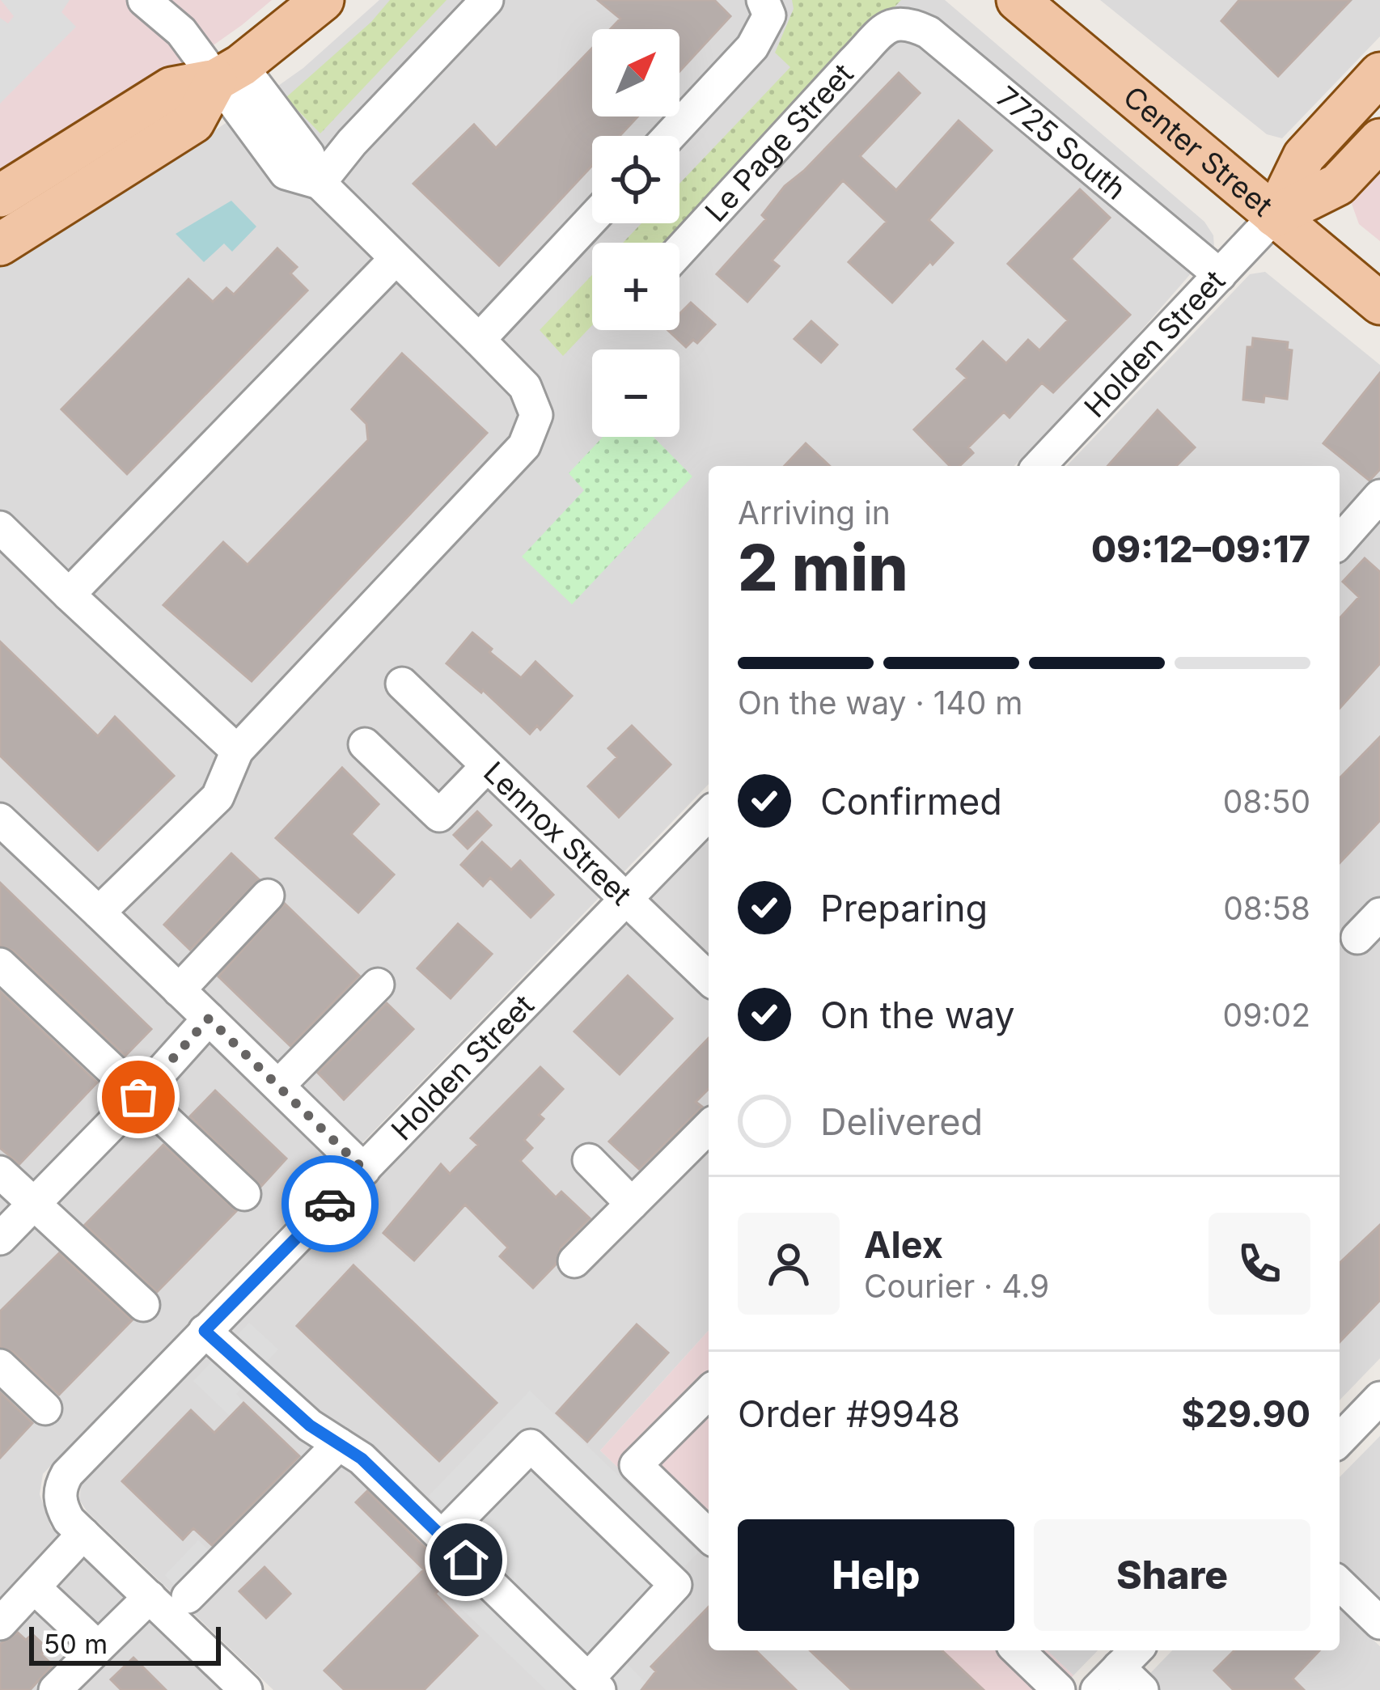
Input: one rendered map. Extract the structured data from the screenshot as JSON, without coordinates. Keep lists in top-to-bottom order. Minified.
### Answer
{"streets":{"main road":["Center Street","Holden Street"],"street":["Le Page Street","7725 South","Lennox Street"]},"crossings":[["Le Page Street","7725 South"],["7725 South","Holden Street"],["Center Street","Holden Street"],["Holden Street","Lennox Street"]],"scale_bar":"50 m","north":"top right","page":{"map_buttons":["+","−"],"heading":["2 min","Arriving in","09:12–09:17"],"panel":["Alex","Courier · 4.9","Order #9948","$29.90"],"bar":"On the way · 140 m","list":[["Confirmed","08:50"],["Preparing","08:58"],["On the way","09:02"],"Delivered"],"buttons":["Help","Share"],"scale":"50 m"}}
